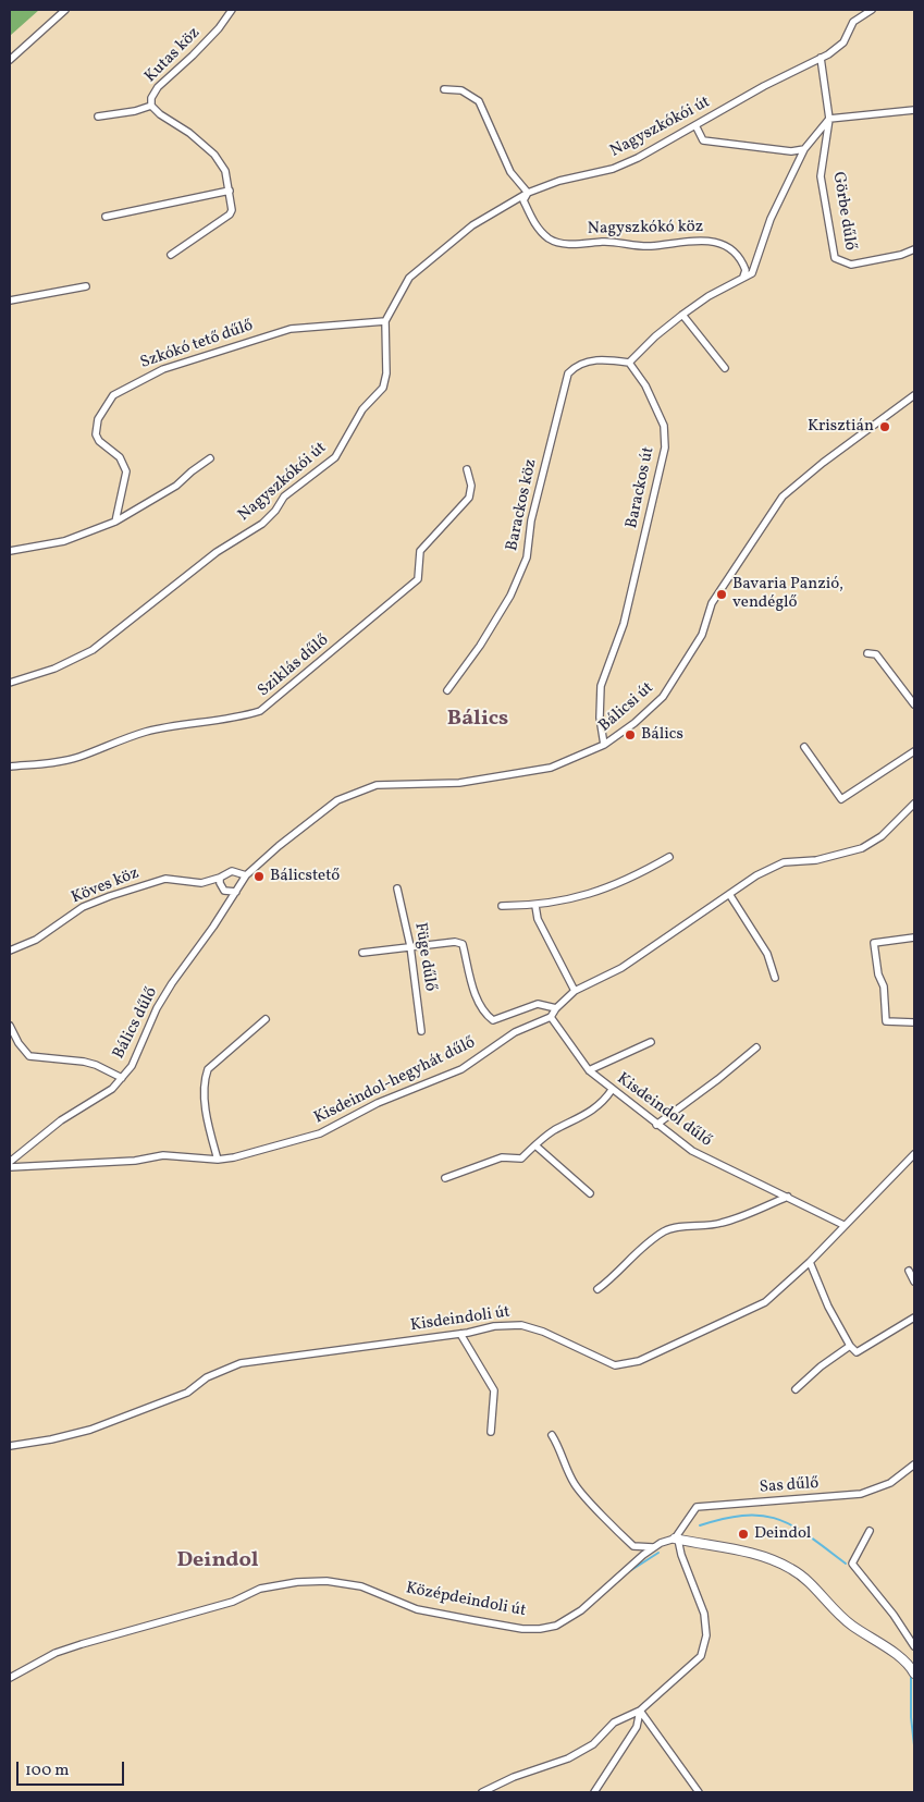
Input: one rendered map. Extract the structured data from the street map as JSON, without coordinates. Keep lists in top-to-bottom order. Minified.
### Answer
{"streets":{"street":["Kutas köz","Nagyszkókói út","Görbe dűlő","Nagyszkókó köz","Szkókó tető dűlő","Barackos út","Barackos köz","Sziklás dűlő","Bálicsi út","Köves köz","Füge dűlő","Bálics dűlő","Kisdeindol-hegyhát dűlő","Kisdeindol dűlő","Kisdeindoli út","Sas dűlő","Középdeindoli út"]},"crossings":[["Nagyszkókói út","Nagyszkókó köz"],["Nagyszkókói út","Szkókó tető dűlő"],["Barackos út","Barackos köz"],["Barackos út","Bálicsi út"],["Bálicsi út","Bálics dűlő"],["Kisdeindol-hegyhát dűlő","Kisdeindol dűlő"],["Kisdeindol dűlő","Kisdeindoli út"],["Sas dűlő","Középdeindoli út"]],"districts":["Bálics","Deindol"],"places":["Krisztián","Bavaria Panzió, vendéglő","Bálics","Bálicstető","Deindol"],"scale_bar":"100 m"}
